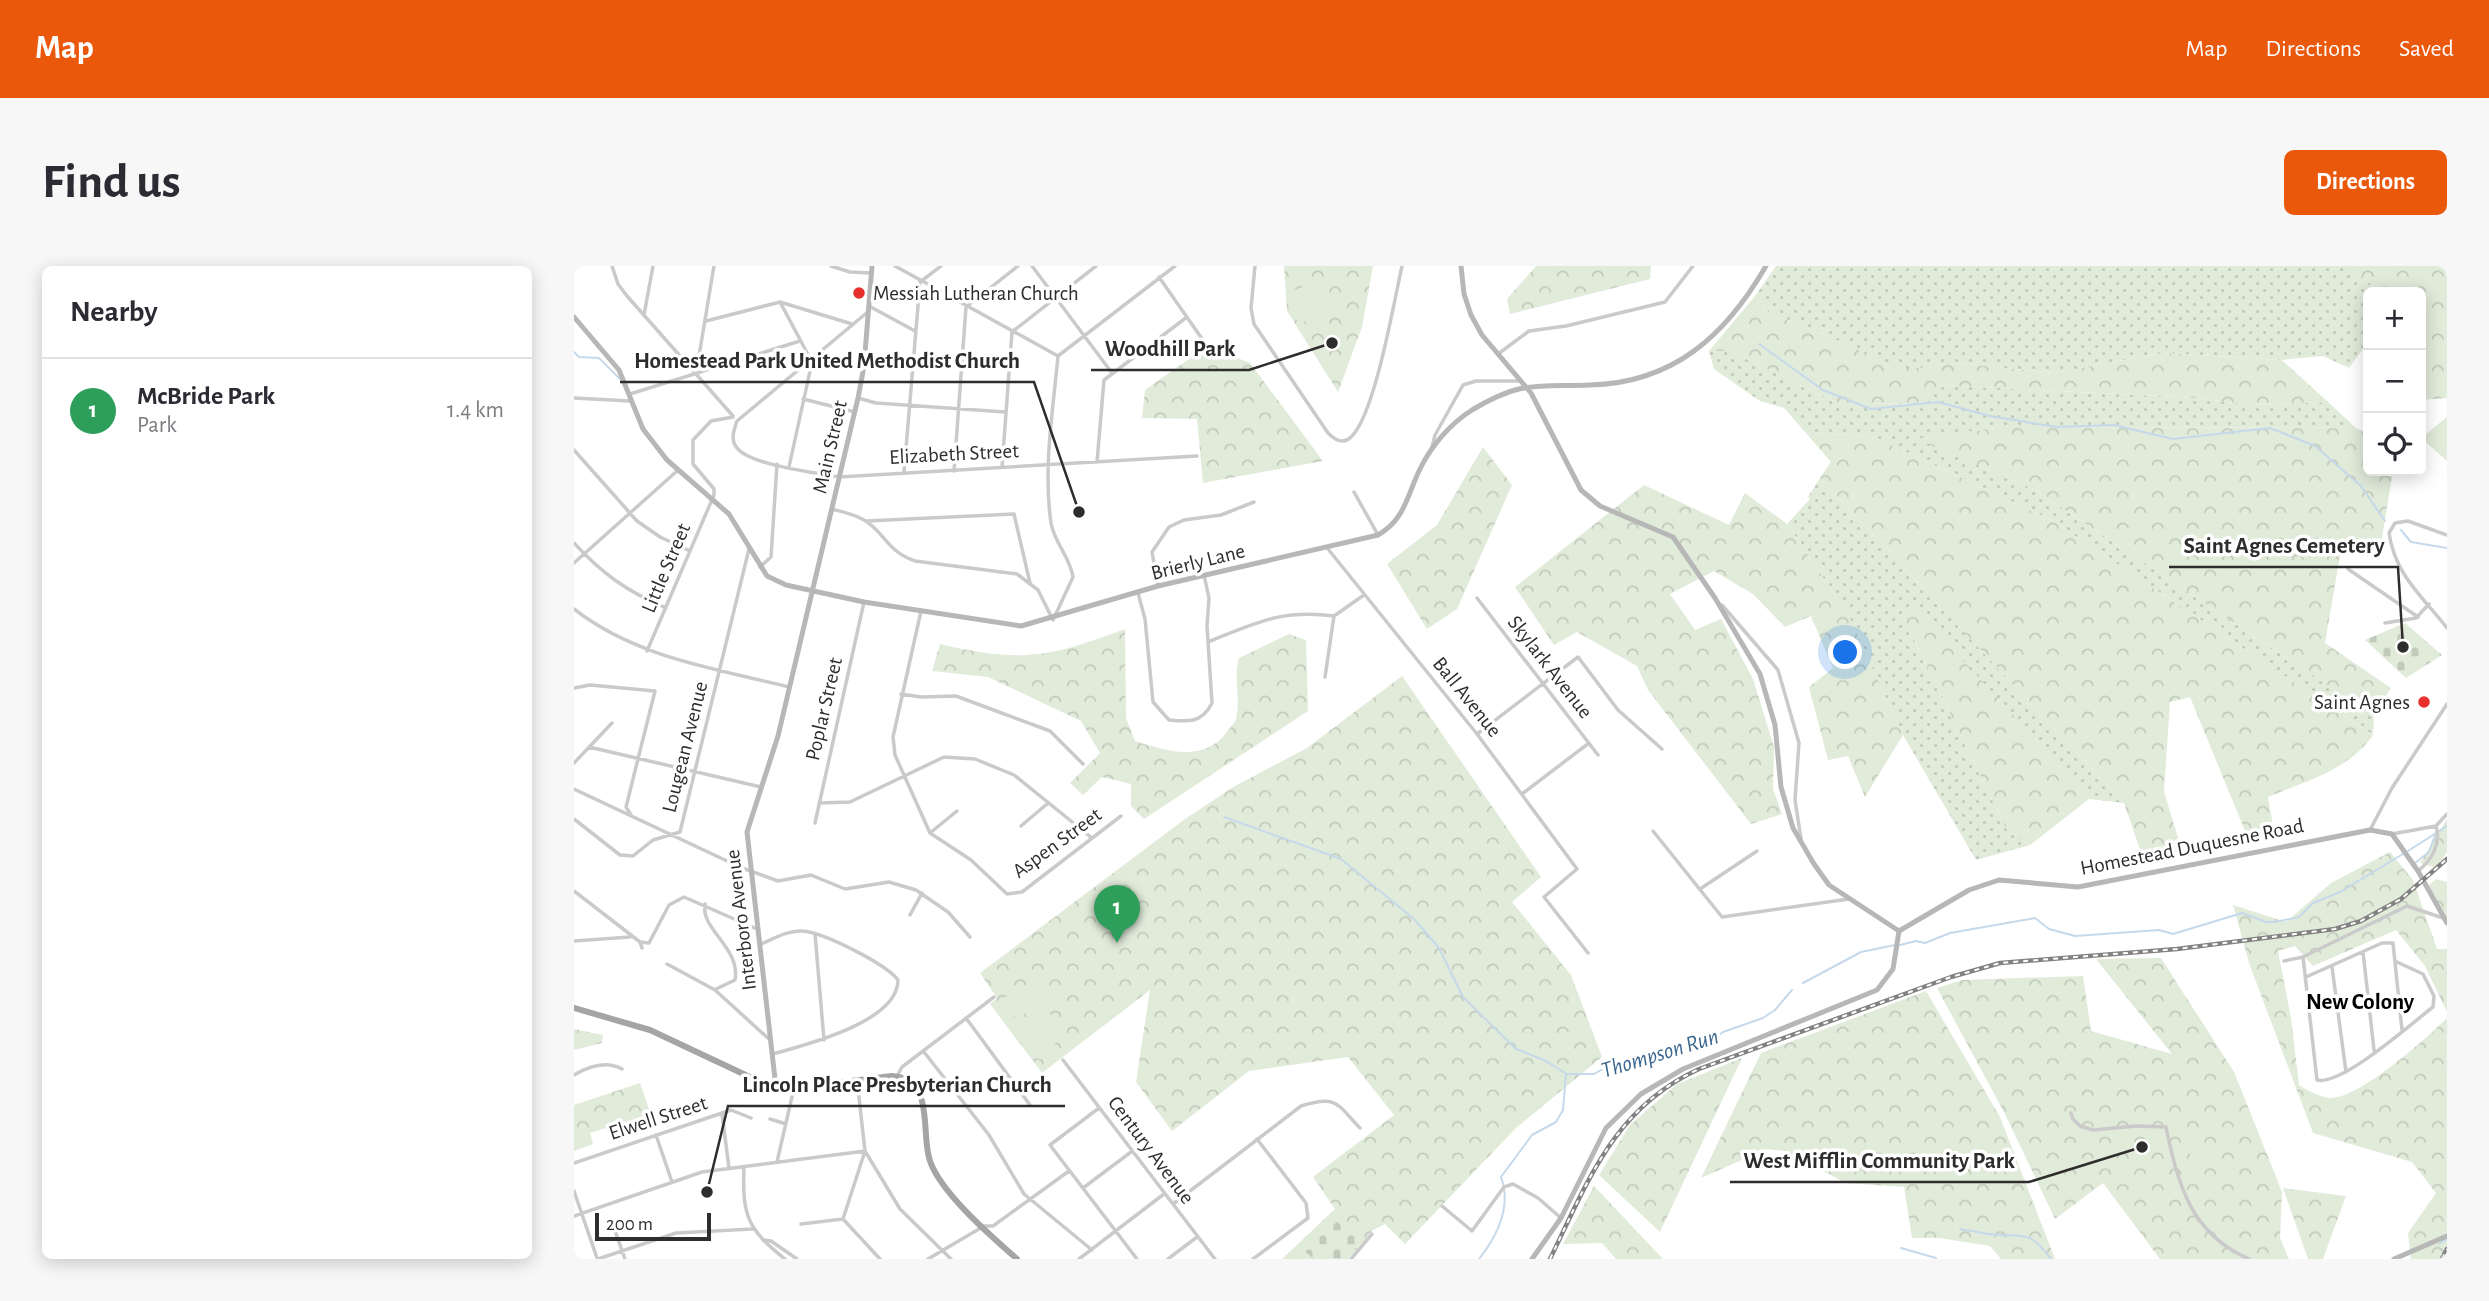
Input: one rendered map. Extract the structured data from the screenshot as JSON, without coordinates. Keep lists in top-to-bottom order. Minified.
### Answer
{"streets":{"street":["Main Street","Elizabeth Street","Brierly Lane","Little Street","Skylark Avenue","Ball Avenue","Poplar Street","Lougean Avenue","Aspen Street","Homestead Duquesne Road","Interboro Avenue","Elwell Street","Century Avenue"]},"crossings":[["Main Street","Elizabeth Street"],["Main Street","Brierly Lane"],["Main Street","Interboro Avenue"],["Brierly Lane","Ball Avenue"],["Brierly Lane","Poplar Street"],["Brierly Lane","Interboro Avenue"]],"districts":["New Colony"],"water":["Thompson Run"],"places":["Messiah Lutheran Church","Woodhill Park","Homestead Park United Methodist Church","Saint Agnes Cemetery","Saint Agnes","West Mifflin Community Park","Lincoln Place Presbyterian Church"],"scale_bar":"200 m","page":{"header":"Map","nav":["Map","Directions","Saved"],"buttons":"Directions","title":"Find us","heading":"Nearby","map_buttons":["+","−"],"list":[{"mark":"1","name":"McBride Park","note":"Park","value":"1.4 km"}],"pins":"1","scale":"200 m"}}
